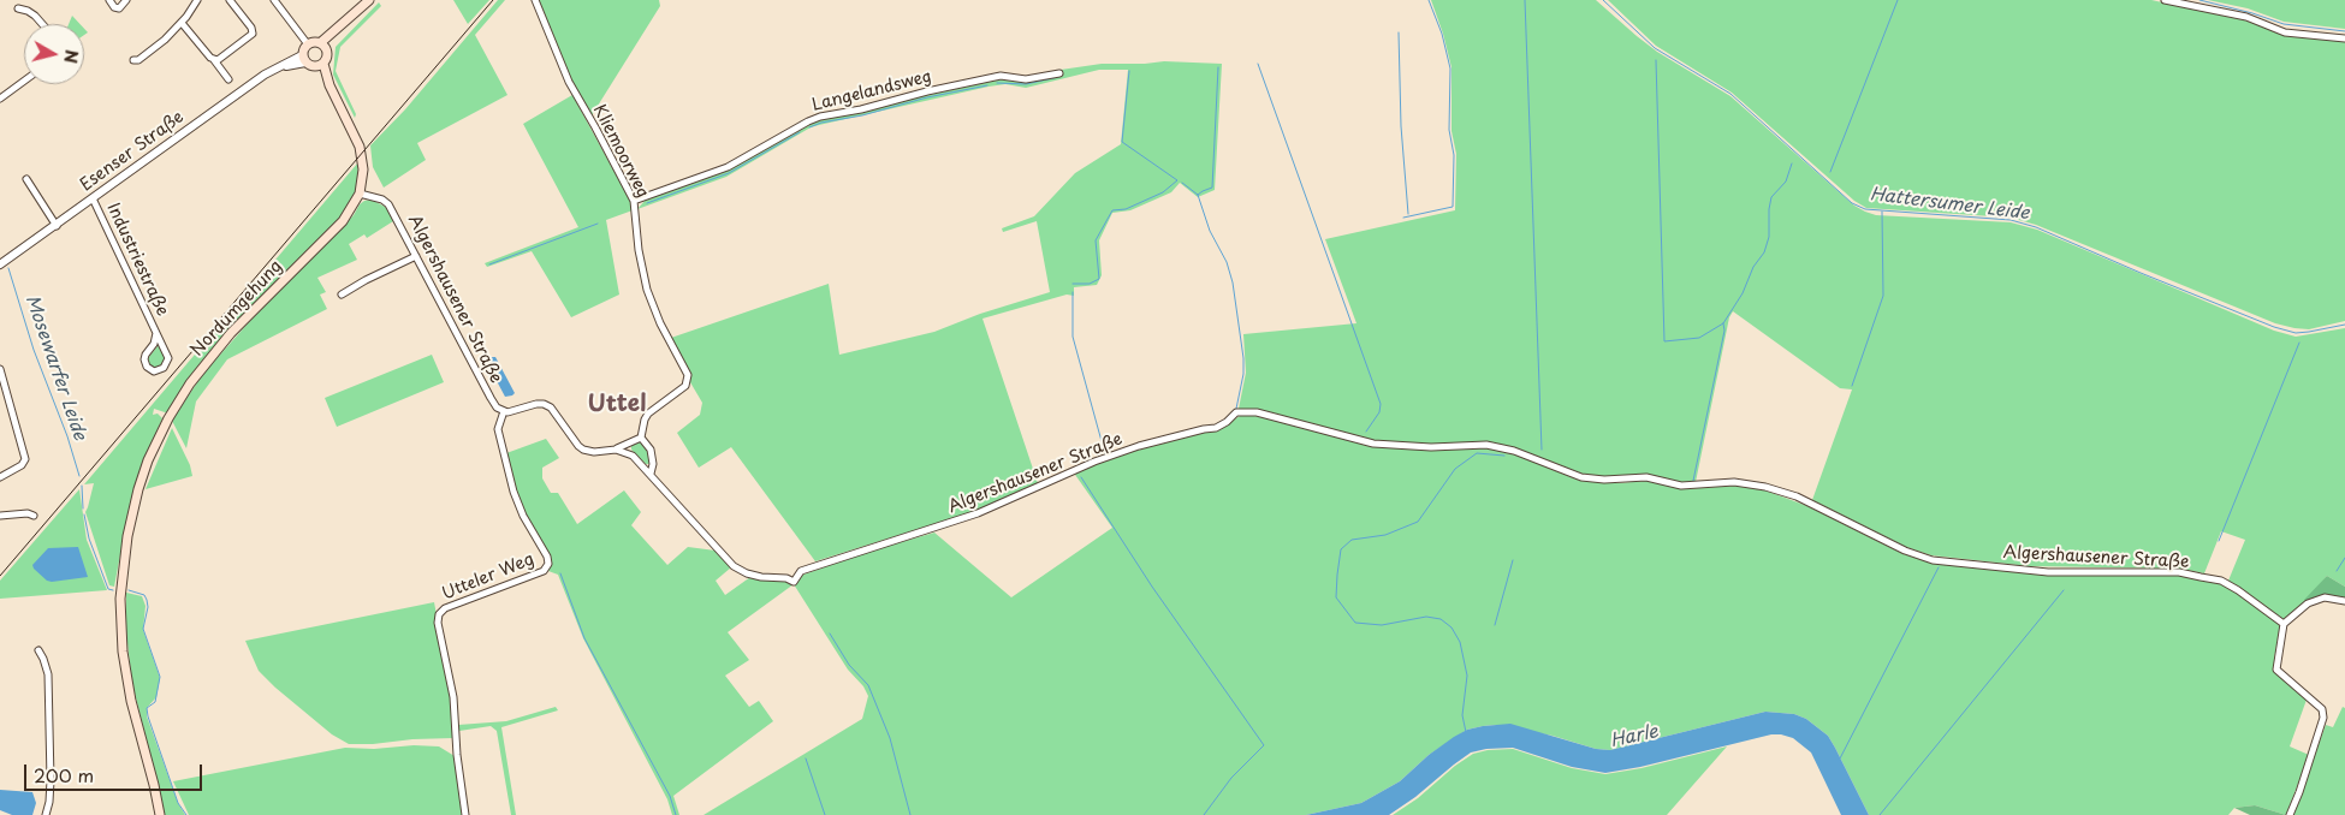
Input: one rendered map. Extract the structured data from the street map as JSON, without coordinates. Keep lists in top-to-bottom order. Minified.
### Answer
{"streets":{"main road":["Nordumgehung"],"street":["Langelandsweg","Esenser Straße","Kliemoorweg","Industriestraße","Algershausener Straße","Utteler Weg"]},"crossings":[["Langelandsweg","Kliemoorweg"],["Esenser Straße","Industriestraße"],["Algershausener Straße","Nordumgehung"],["Algershausener Straße","Utteler Weg"]],"districts":["Uttel"],"water":["Hattersumer Leide","Mosewarfer Leide","Harle"],"scale_bar":"200 m","north":"right"}
